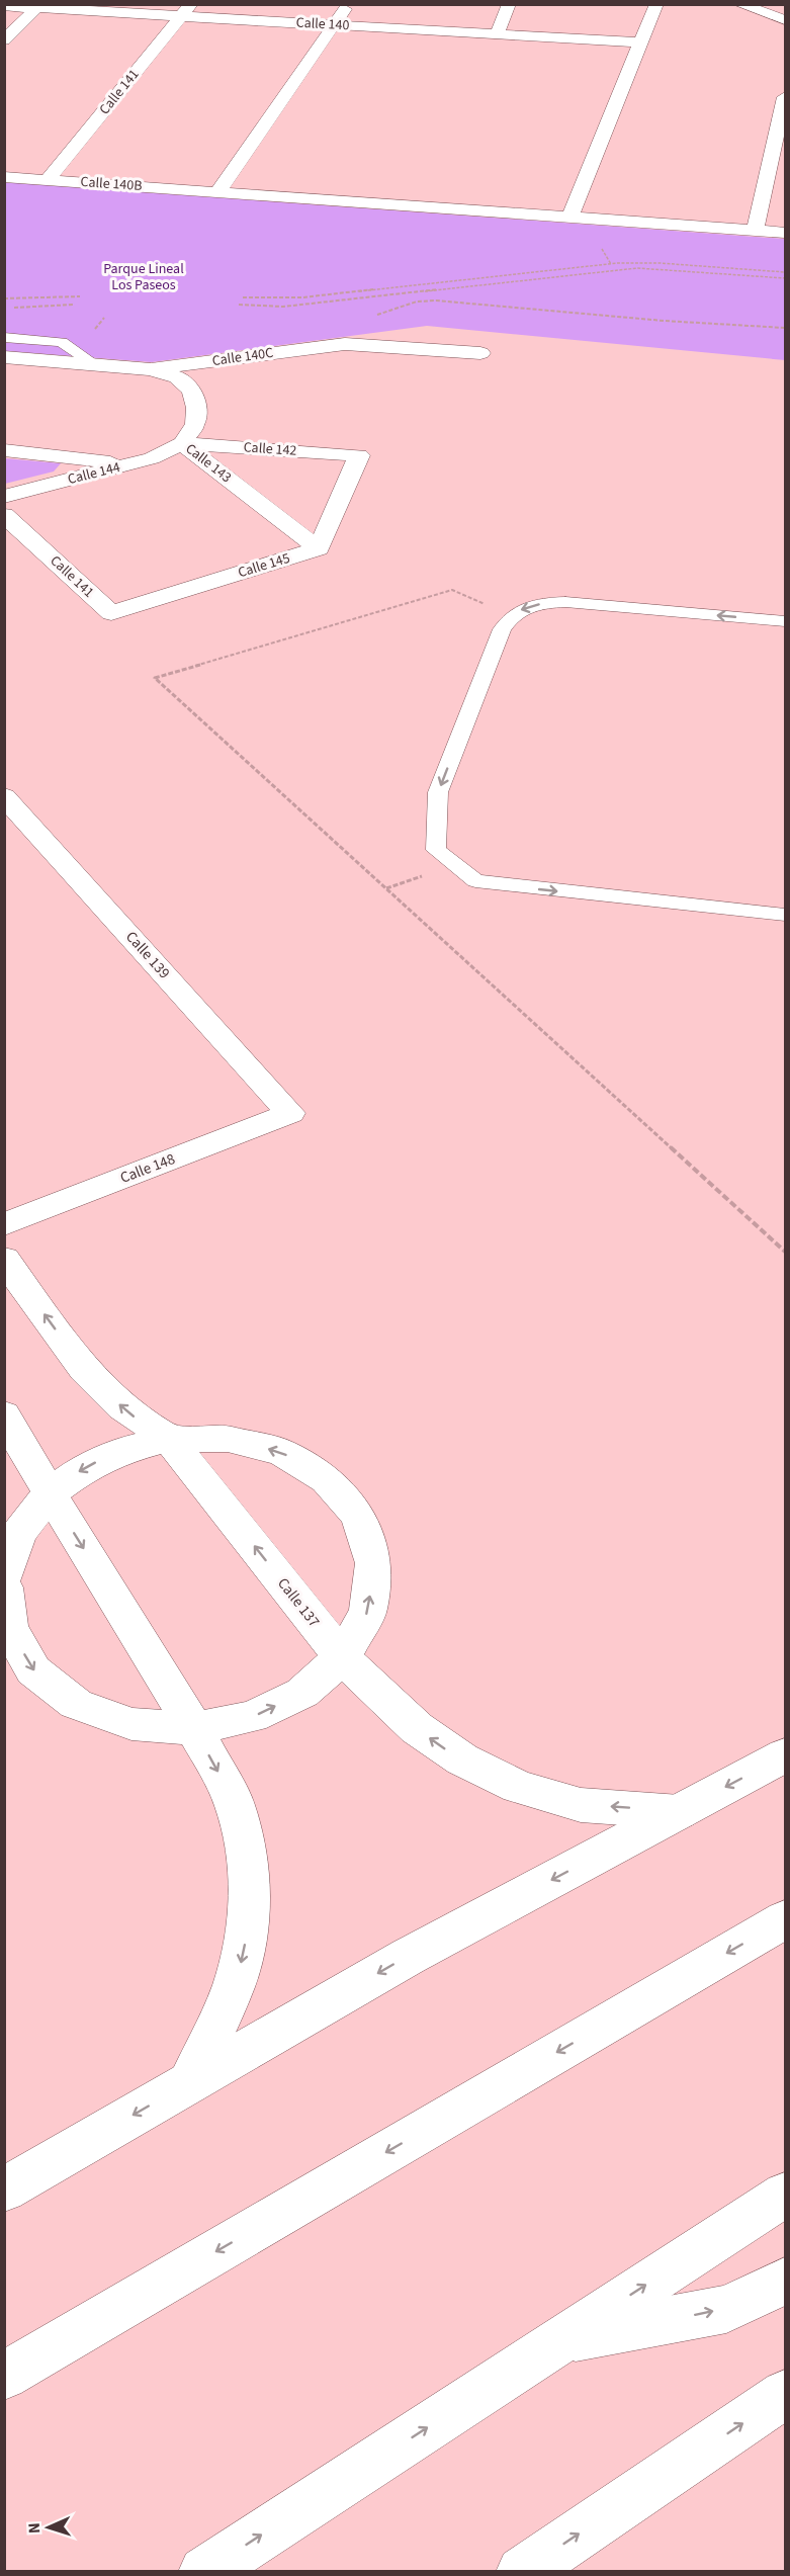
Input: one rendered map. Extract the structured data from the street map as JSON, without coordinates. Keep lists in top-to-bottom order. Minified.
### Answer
{"streets":{"main road":["Calle 140","Calle 141","Calle 140B","Calle 140C","Calle 142","Calle 143","Calle 144","Calle 145","Calle 139","Calle 148","Calle 137"]},"crossings":[["Calle 140","Calle 141"],["Calle 141","Calle 140B"],["Calle 141","Calle 145"],["Calle 140C","Calle 143"],["Calle 142","Calle 143"],["Calle 142","Calle 144"],["Calle 142","Calle 145"],["Calle 143","Calle 144"],["Calle 143","Calle 145"],["Calle 139","Calle 148"]],"parks":["Parque Lineal Los Paseos"],"north":"left"}
